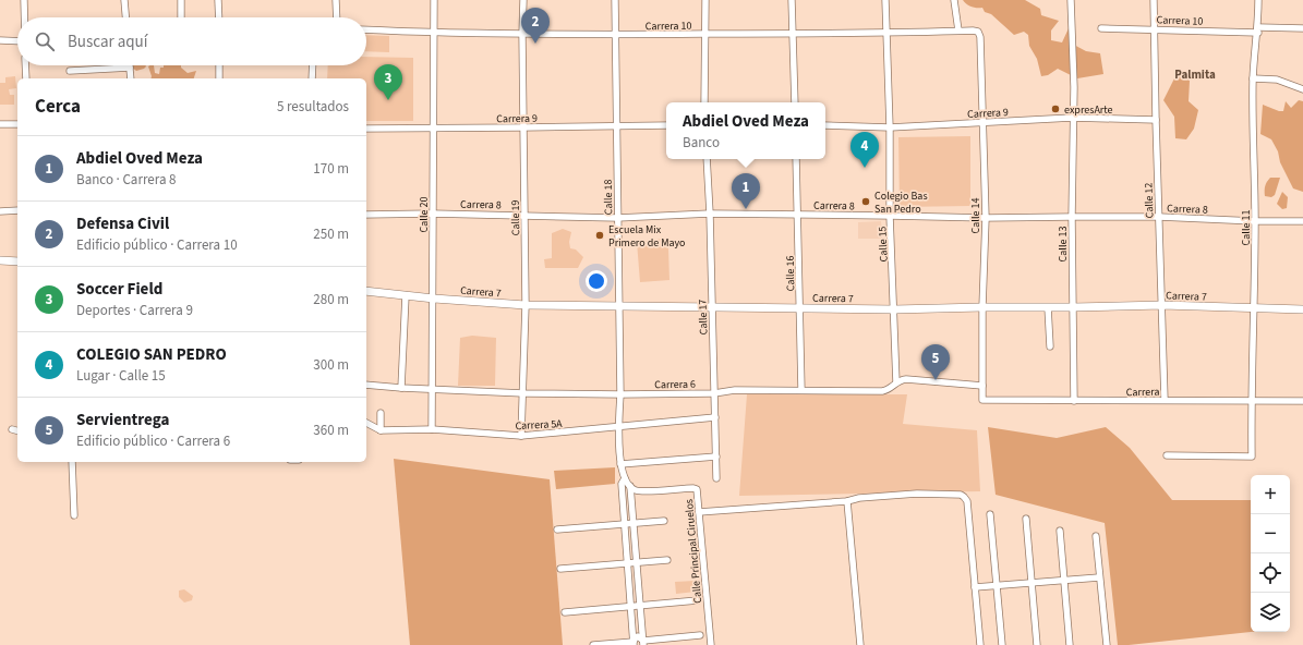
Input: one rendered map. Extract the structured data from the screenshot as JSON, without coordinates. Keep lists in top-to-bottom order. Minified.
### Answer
{"streets":{"street":["Carrera 10","Carrera 9","Calle 18","Calle 12","Carrera 8","Calle 20","Calle 14","Calle 19","Calle 11","Calle 15","Calle 13","Calle 16","Carrera 7","Calle 17","Carrera 6","Carrera","Carrera 5A","Calle Principal Ciruelos"]},"crossings":[["Carrera 10","Calle 18"],["Carrera 10","Calle 12"],["Carrera 10","Calle 20"],["Carrera 10","Calle 14"],["Carrera 10","Calle 19"],["Carrera 10","Calle 11"],["Carrera 10","Calle 15"],["Carrera 9","Calle 18"],["Carrera 9","Calle 12"],["Carrera 9","Calle 20"],["Carrera 9","Calle 14"],["Carrera 9","Calle 19"],["Carrera 9","Calle 15"],["Carrera 9","Calle 13"],["Calle 18","Carrera 8"],["Calle 18","Carrera 7"],["Calle 18","Carrera 6"],["Calle 12","Carrera 8"],["Calle 12","Carrera 7"],["Calle 12","Carrera"],["Carrera 8","Calle 20"],["Carrera 8","Calle 14"],["Carrera 8","Calle 19"],["Carrera 8","Calle 11"],["Carrera 8","Calle 15"],["Carrera 8","Calle 13"],["Carrera 8","Calle 16"],["Carrera 8","Calle 17"],["Calle 20","Carrera 7"],["Calle 20","Carrera 6"],["Calle 20","Carrera 5A"],["Calle 14","Carrera 7"],["Calle 14","Carrera 6"],["Calle 14","Carrera"],["Calle 19","Carrera 7"],["Calle 19","Carrera 6"],["Calle 19","Carrera 5A"],["Calle 11","Carrera 7"],["Calle 11","Carrera"],["Calle 15","Carrera 7"],["Calle 15","Carrera 6"],["Calle 13","Carrera 7"],["Calle 13","Carrera"],["Calle 16","Carrera 7"],["Calle 16","Carrera 6"],["Carrera 7","Calle 17"],["Calle 17","Carrera 6"],["Calle 17","Carrera 5A"]],"districts":["Palmita"],"places":["expresArte","Colegio Bas San Pedro","Escuela Mix Primero de Mayo"],"page":{"pins":["2","3","4","1","5"],"search":"Buscar aquí","heading":["Cerca","5 resultados"],"popup":["Abdiel Oved Meza","Banco"],"list":[{"mark":"1","name":"Abdiel Oved Meza","note":"Banco · Carrera 8","value":"170 m"},{"mark":"2","name":"Defensa Civil","note":"Edificio público · Carrera 10","value":"250 m"},{"mark":"3","name":"Soccer Field","note":"Deportes · Carrera 9","value":"280 m"},{"mark":"4","name":"COLEGIO SAN PEDRO","note":"Lugar · Calle 15","value":"300 m"},{"mark":"5","name":"Servientrega","note":"Edificio público · Carrera 6","value":"360 m"}],"map_buttons":["+","−"]}}
